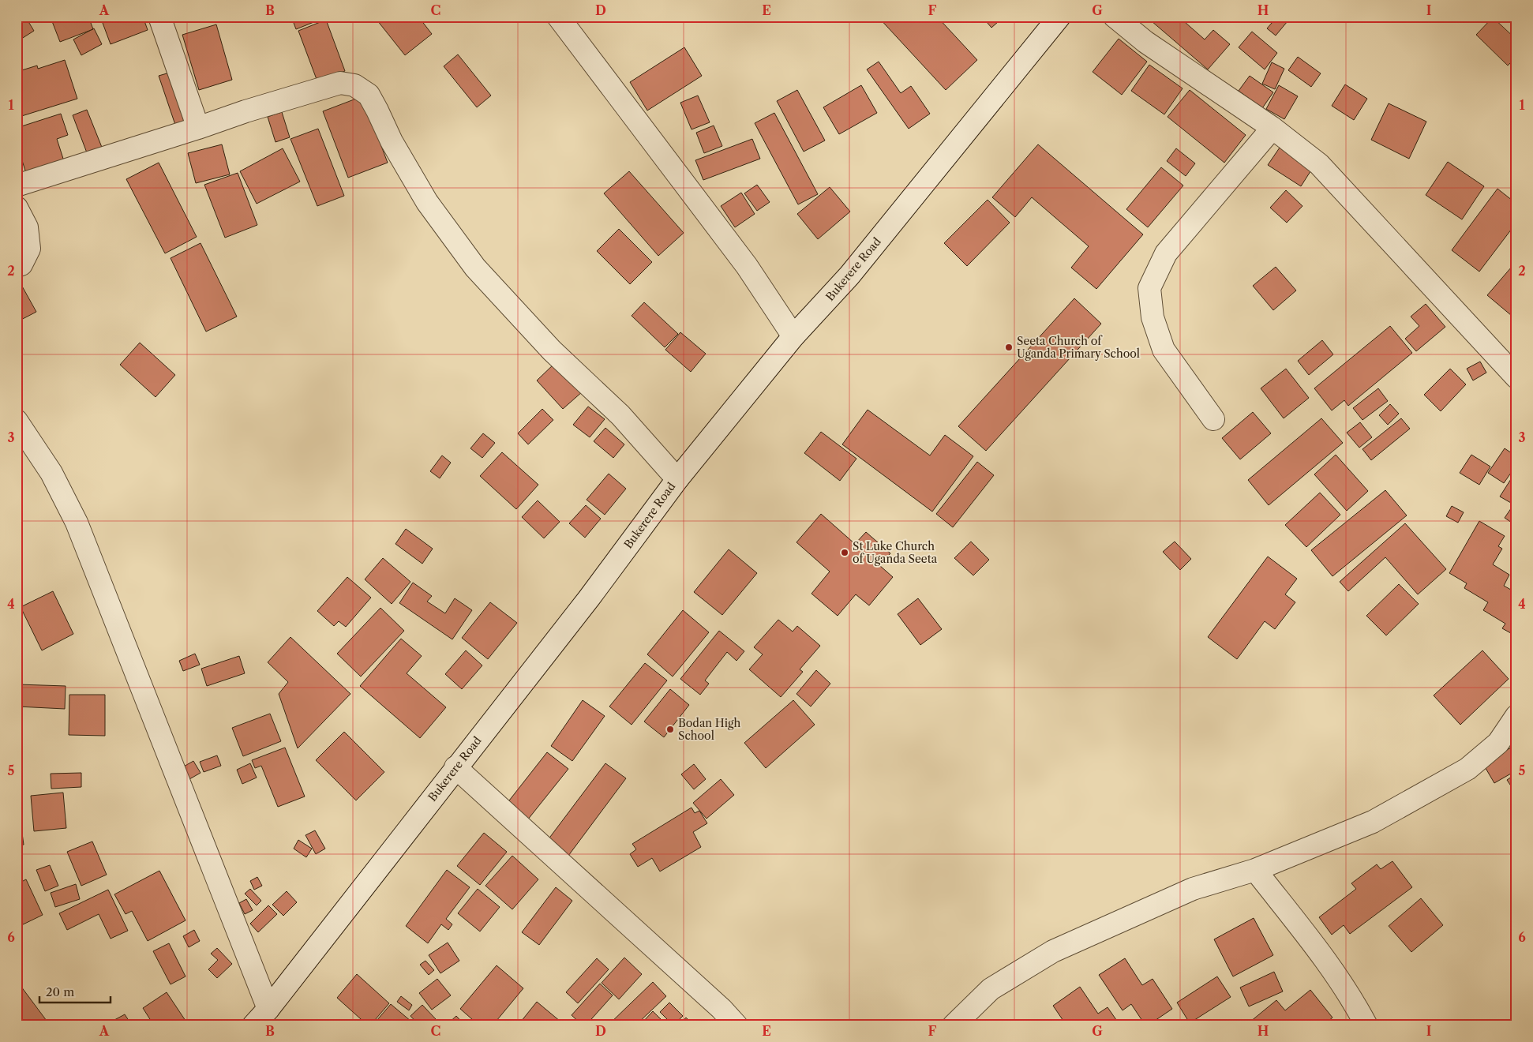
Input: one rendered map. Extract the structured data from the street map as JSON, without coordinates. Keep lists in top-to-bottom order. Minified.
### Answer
{"streets":{"street":["Bukerere Road"]},"places":["Seeta Church of Uganda Primary School","St Luke Church of Uganda Seeta","Bodan High School"],"scale_bar":"20 m","grid":{"columns":["A","B","C","D","E","F","G","H","I"],"rows":["1","2","3","4","5","6"]}}
